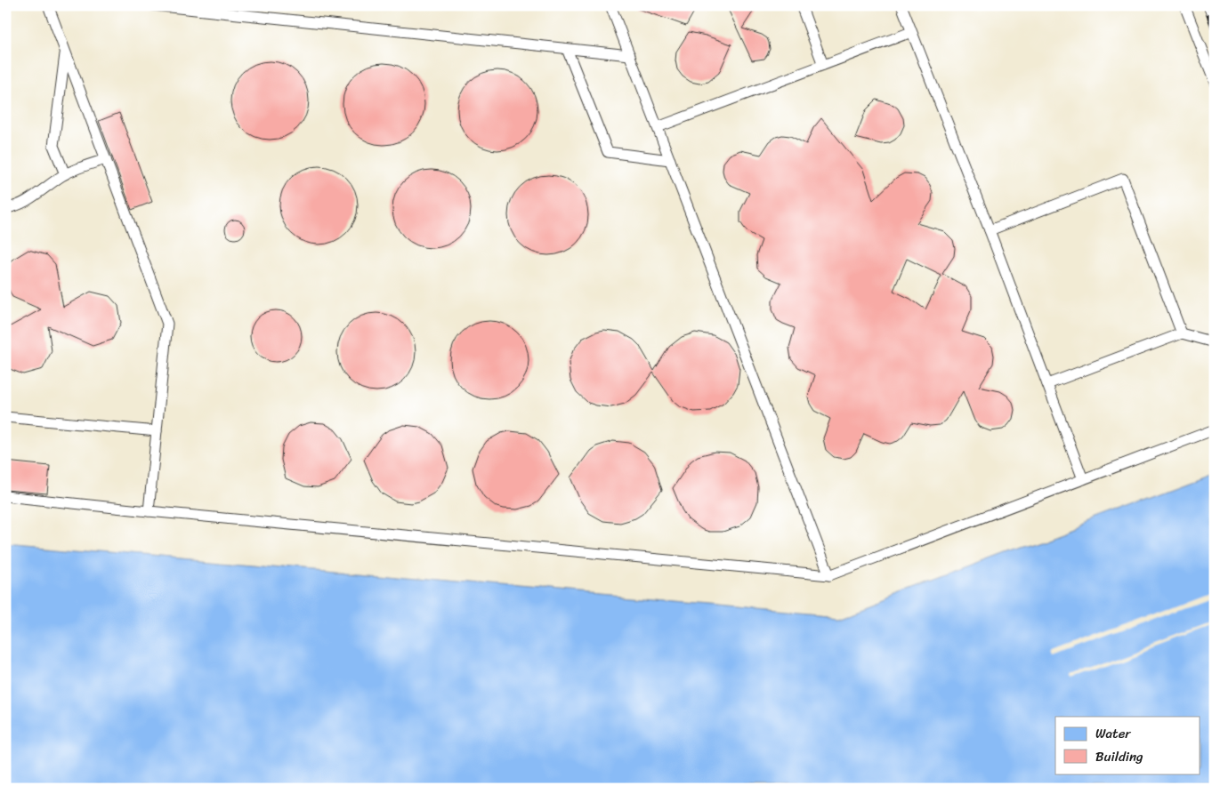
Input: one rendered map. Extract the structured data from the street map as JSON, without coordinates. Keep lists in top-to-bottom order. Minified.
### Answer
{"legend":["Water","Building"]}
